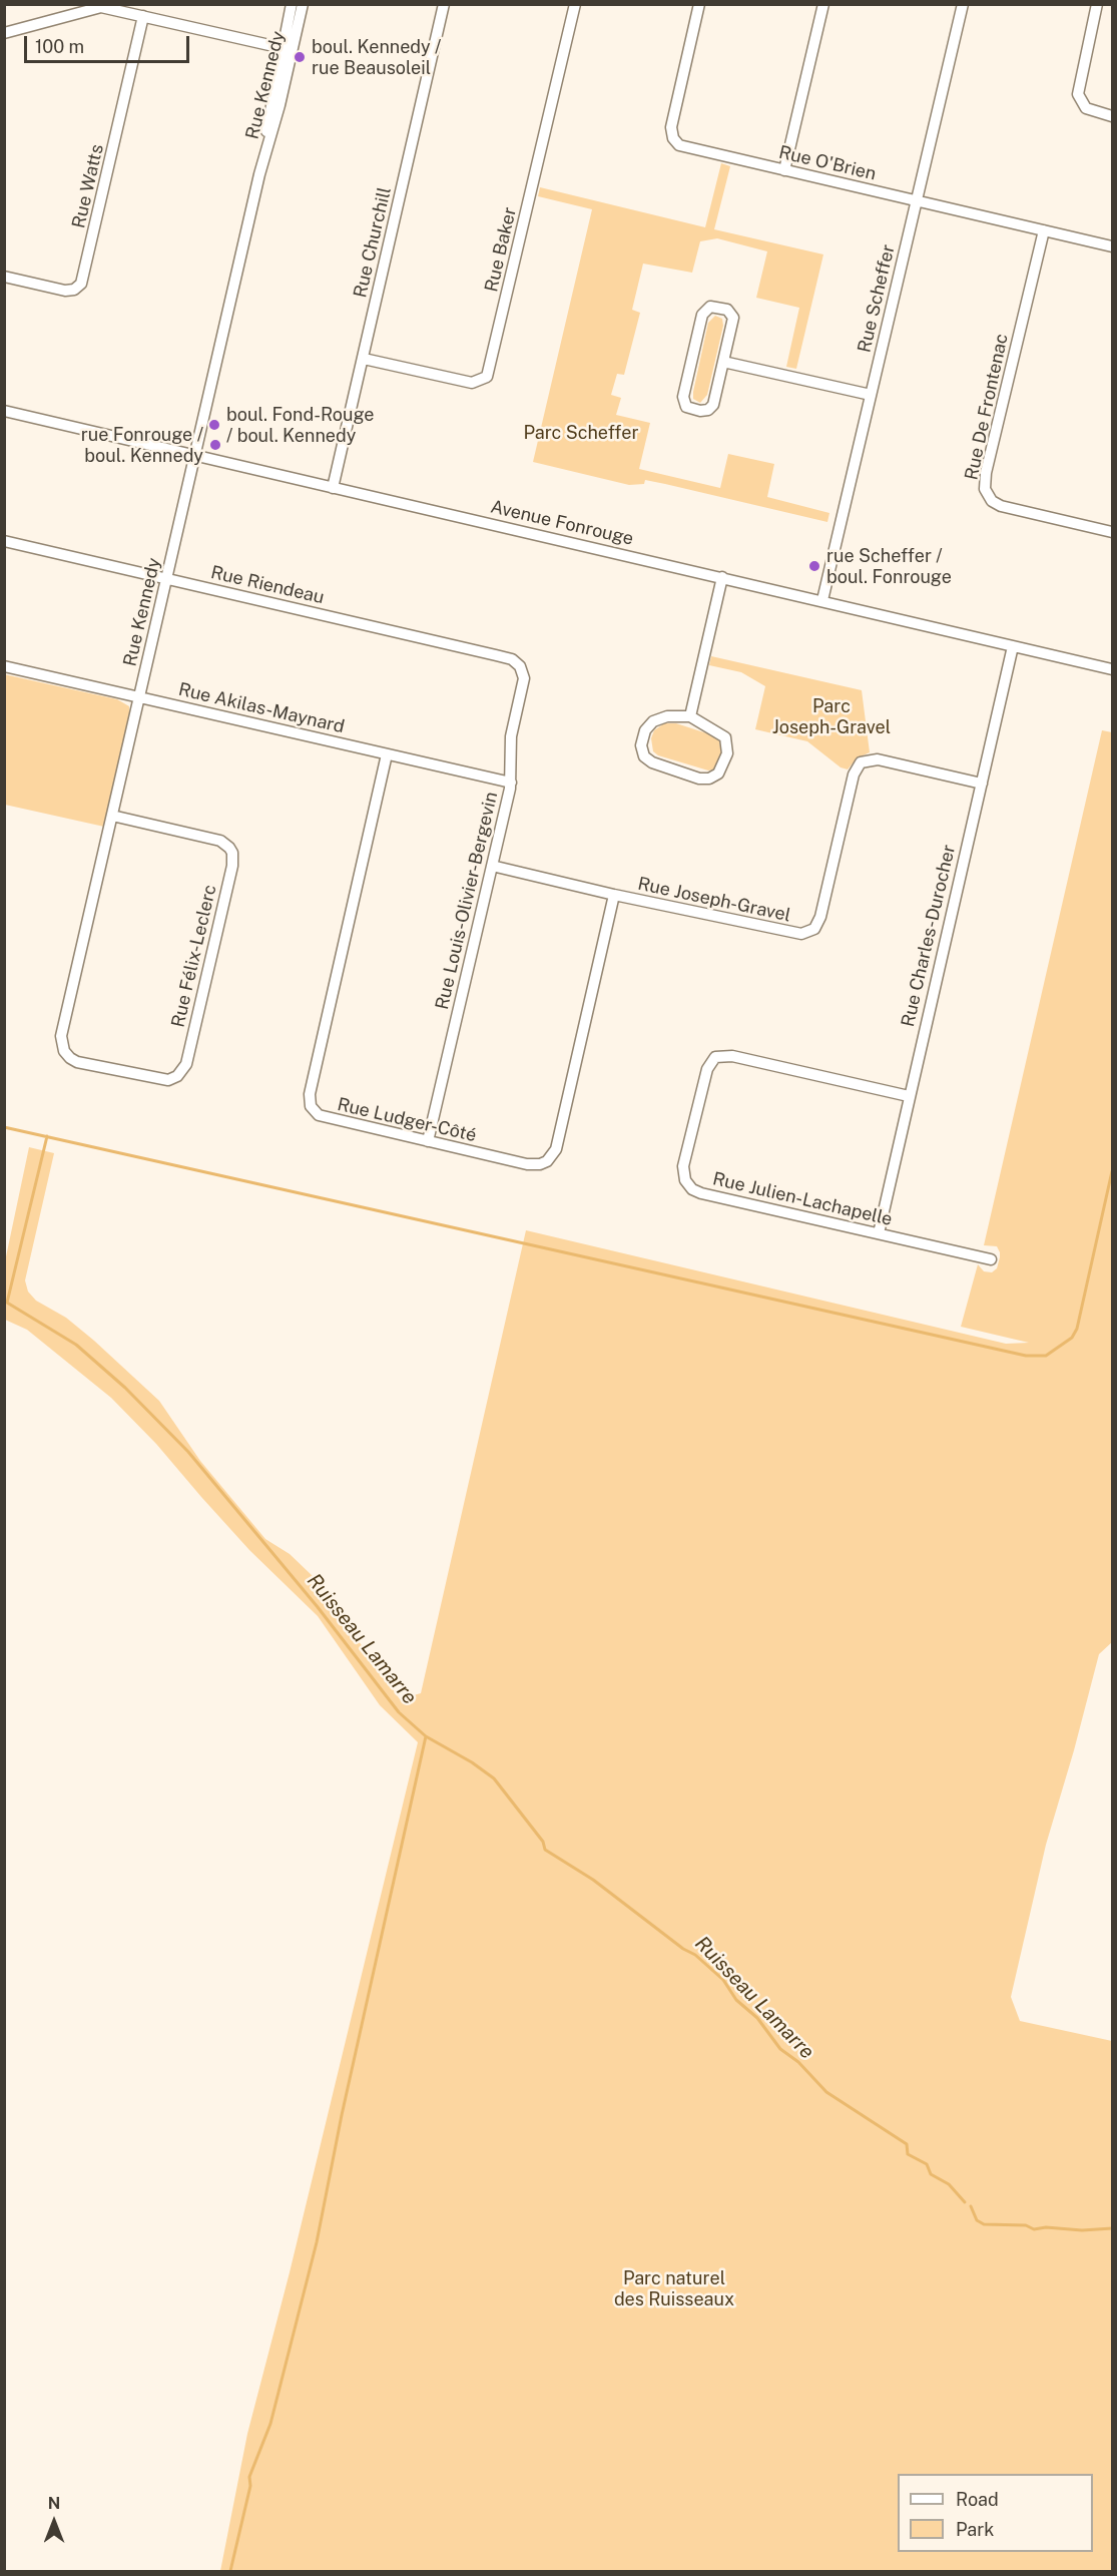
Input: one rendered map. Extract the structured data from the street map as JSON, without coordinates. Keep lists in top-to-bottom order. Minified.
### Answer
{"streets":{"street":["Rue Kennedy","Rue O'Brien","Rue Watts","Rue Churchill","Rue Baker","Rue Scheffer","Rue De Frontenac","Avenue Fonrouge","Rue Riendeau","Rue Akilas-Maynard","Rue Joseph-Gravel","Rue Louis-Olivier-Bergevin","Rue Charles-Durocher","Rue Félix-Leclerc","Rue Ludger-Côté","Rue Julien-Lachapelle"]},"crossings":[["Rue Kennedy","Avenue Fonrouge"],["Rue Kennedy","Rue Riendeau"],["Rue Kennedy","Rue Akilas-Maynard"],["Rue Kennedy","Rue Félix-Leclerc"],["Rue O'Brien","Rue Scheffer"],["Rue O'Brien","Rue De Frontenac"],["Rue Churchill","Rue Baker"],["Rue Churchill","Avenue Fonrouge"],["Rue Scheffer","Avenue Fonrouge"],["Avenue Fonrouge","Rue Charles-Durocher"],["Rue Riendeau","Rue Louis-Olivier-Bergevin"],["Rue Akilas-Maynard","Rue Louis-Olivier-Bergevin"],["Rue Akilas-Maynard","Rue Ludger-Côté"],["Rue Joseph-Gravel","Rue Louis-Olivier-Bergevin"],["Rue Joseph-Gravel","Rue Charles-Durocher"],["Rue Joseph-Gravel","Rue Ludger-Côté"],["Rue Louis-Olivier-Bergevin","Rue Ludger-Côté"],["Rue Charles-Durocher","Rue Julien-Lachapelle"]],"water":["Ruisseau Lamarre"],"parks":["Parc Scheffer","Parc Joseph-Gravel","Parc naturel des Ruisseaux"],"places":["boul. Kennedy / rue Beausoleil","boul. Fond-Rouge / boul. Kennedy","rue Fonrouge / boul. Kennedy","rue Scheffer / boul. Fonrouge"],"legend":["Road","Park"],"scale_bar":"100 m","north":"top"}
